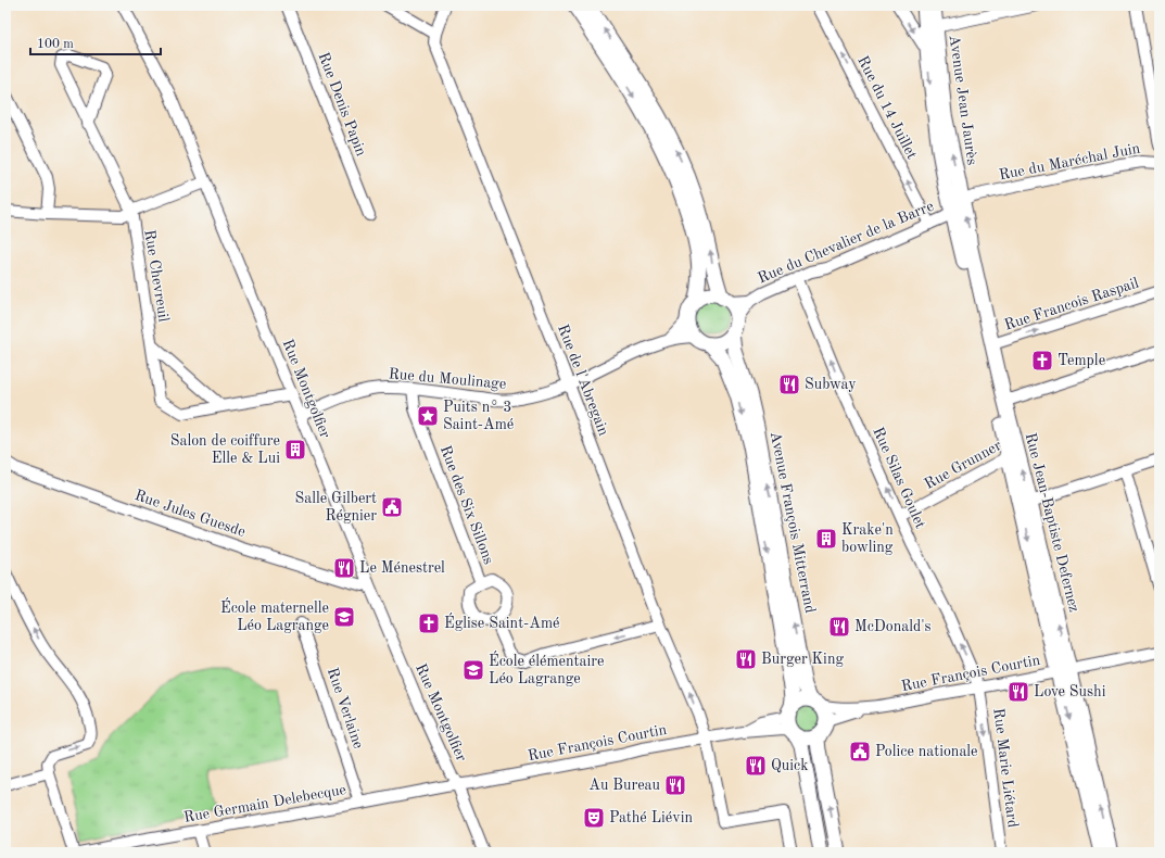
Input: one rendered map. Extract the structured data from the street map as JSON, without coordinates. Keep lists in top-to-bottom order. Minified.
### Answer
{"streets":{"main road":["Avenue Jean Jaurès","Avenue François Mitterrand","Rue Jean-Baptiste Defernez"],"street":["Rue Denis Papin","Rue du 14 Juillet","Rue du Maréchal Juin","Rue du Chevalier de la Barre","Rue Chevreuil","Rue Francois Raspail","Rue du Moulinage","Rue de l'Abregain","Rue Montgolfier","Rue Grunner","Rue Silas Goulet","Rue des Six Sillons","Rue Jules Guesde","Rue François Courtin","Rue Verlaine","Rue Marie Liétard","Rue Germain Delebecque"]},"crossings":[["Avenue Jean Jaurès","Rue du Maréchal Juin"],["Avenue Jean Jaurès","Rue du Chevalier de la Barre"],["Avenue Jean Jaurès","Rue Jean-Baptiste Defernez"],["Rue du 14 Juillet","Rue du Chevalier de la Barre"],["Rue du Maréchal Juin","Rue Jean-Baptiste Defernez"],["Rue du Chevalier de la Barre","Rue Silas Goulet"],["Rue du Chevalier de la Barre","Rue Jean-Baptiste Defernez"],["Rue Francois Raspail","Rue Jean-Baptiste Defernez"],["Rue du Moulinage","Rue de l'Abregain"],["Rue du Moulinage","Rue Montgolfier"],["Rue du Moulinage","Rue des Six Sillons"],["Rue de l'Abregain","Rue François Courtin"],["Rue Montgolfier","Rue Jules Guesde"],["Rue Montgolfier","Rue François Courtin"],["Rue Montgolfier","Rue Germain Delebecque"],["Rue Grunner","Rue Silas Goulet"],["Rue Grunner","Rue Jean-Baptiste Defernez"],["Rue Silas Goulet","Rue François Courtin"],["Rue Silas Goulet","Rue Marie Liétard"],["Rue Jean-Baptiste Defernez","Rue François Courtin"],["Rue François Courtin","Rue Marie Liétard"],["Rue François Courtin","Rue Germain Delebecque"],["Rue Verlaine","Rue Germain Delebecque"]],"one_way":["Rue du 14 Juillet","Rue Silas Goulet","Rue Marie Liétard"],"places":{"church":["Temple","Église Saint-Amé"],"restaurant":["Subway","Le Ménestrel","McDonald's","Burger King","Love Sushi","Quick","Au Bureau"],"place":["Puits n° 3 Saint-Amé"],"building":["Salon de coiffure Elle & Lui","Krake'n bowling"],"public building":["Salle Gilbert Régnier","Police nationale"],"school or university":["École maternelle Léo Lagrange","École élémentaire Léo Lagrange"],"theatre":["Pathé Liévin"]},"scale_bar":"100 m"}
